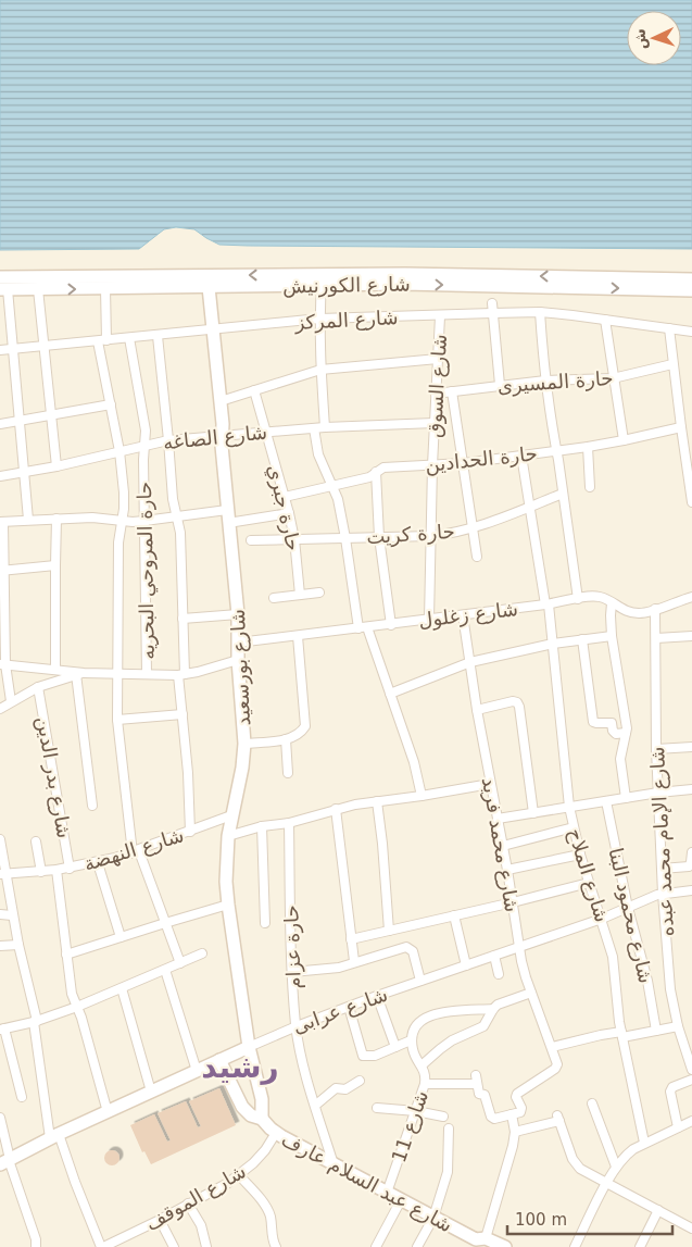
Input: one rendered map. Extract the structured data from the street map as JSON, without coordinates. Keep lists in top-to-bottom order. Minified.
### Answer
{"streets":{"street":["شارع الكورنيش","شارع المركز","حارة المسيرى","شارع السوق","شارع الصاغه","حارة الحدادين","حارة جبري","حارة كريت","حارة المروحي البحريه","شارع زغلول","شارع بورسعيد","شارع بدر الدين","شارع الإمام محمد عبده","شارع محمد فريد","شارع النهضة","شارع الملاح","شارع محمود البنا","حارة عزام","شارع عرابى","شارع 11","شارع عبد السلام عارف","شارع الموقف"]},"crossings":[["شارع الكورنيش","شارع بورسعيد"],["شارع المركز","شارع السوق"],["شارع المركز","حارة المروحي البحريه"],["شارع المركز","شارع بورسعيد"],["حارة المسيرى","شارع السوق"],["شارع السوق","شارع الصاغه"],["شارع السوق","حارة الحدادين"],["شارع السوق","حارة كريت"],["شارع السوق","شارع زغلول"],["شارع الصاغه","حارة جبري"],["شارع الصاغه","حارة المروحي البحريه"],["شارع الصاغه","شارع بورسعيد"],["حارة الحدادين","حارة جبري"],["حارة الحدادين","شارع الملاح"],["حارة جبري","حارة كريت"],["حارة كريت","شارع الملاح"],["شارع زغلول","شارع بورسعيد"],["شارع زغلول","شارع الإمام محمد عبده"],["شارع زغلول","شارع محمد فريد"],["شارع زغلول","شارع الملاح"],["شارع بورسعيد","شارع النهضة"],["شارع بورسعيد","شارع عرابى"],["شارع بورسعيد","شارع عبد السلام عارف"],["شارع بدر الدين","شارع النهضة"],["شارع الإمام محمد عبده","شارع عرابى"],["شارع محمد فريد","شارع عرابى"],["شارع الملاح","شارع عرابى"],["شارع محمود البنا","شارع عرابى"],["حارة عزام","شارع عرابى"],["حارة عزام","شارع عبد السلام عارف"],["شارع عرابى","شارع عبد السلام عارف"],["شارع 11","شارع عبد السلام عارف"],["شارع عبد السلام عارف","شارع الموقف"]],"districts":["رشيد"],"scale_bar":"100 m","north":"left"}
